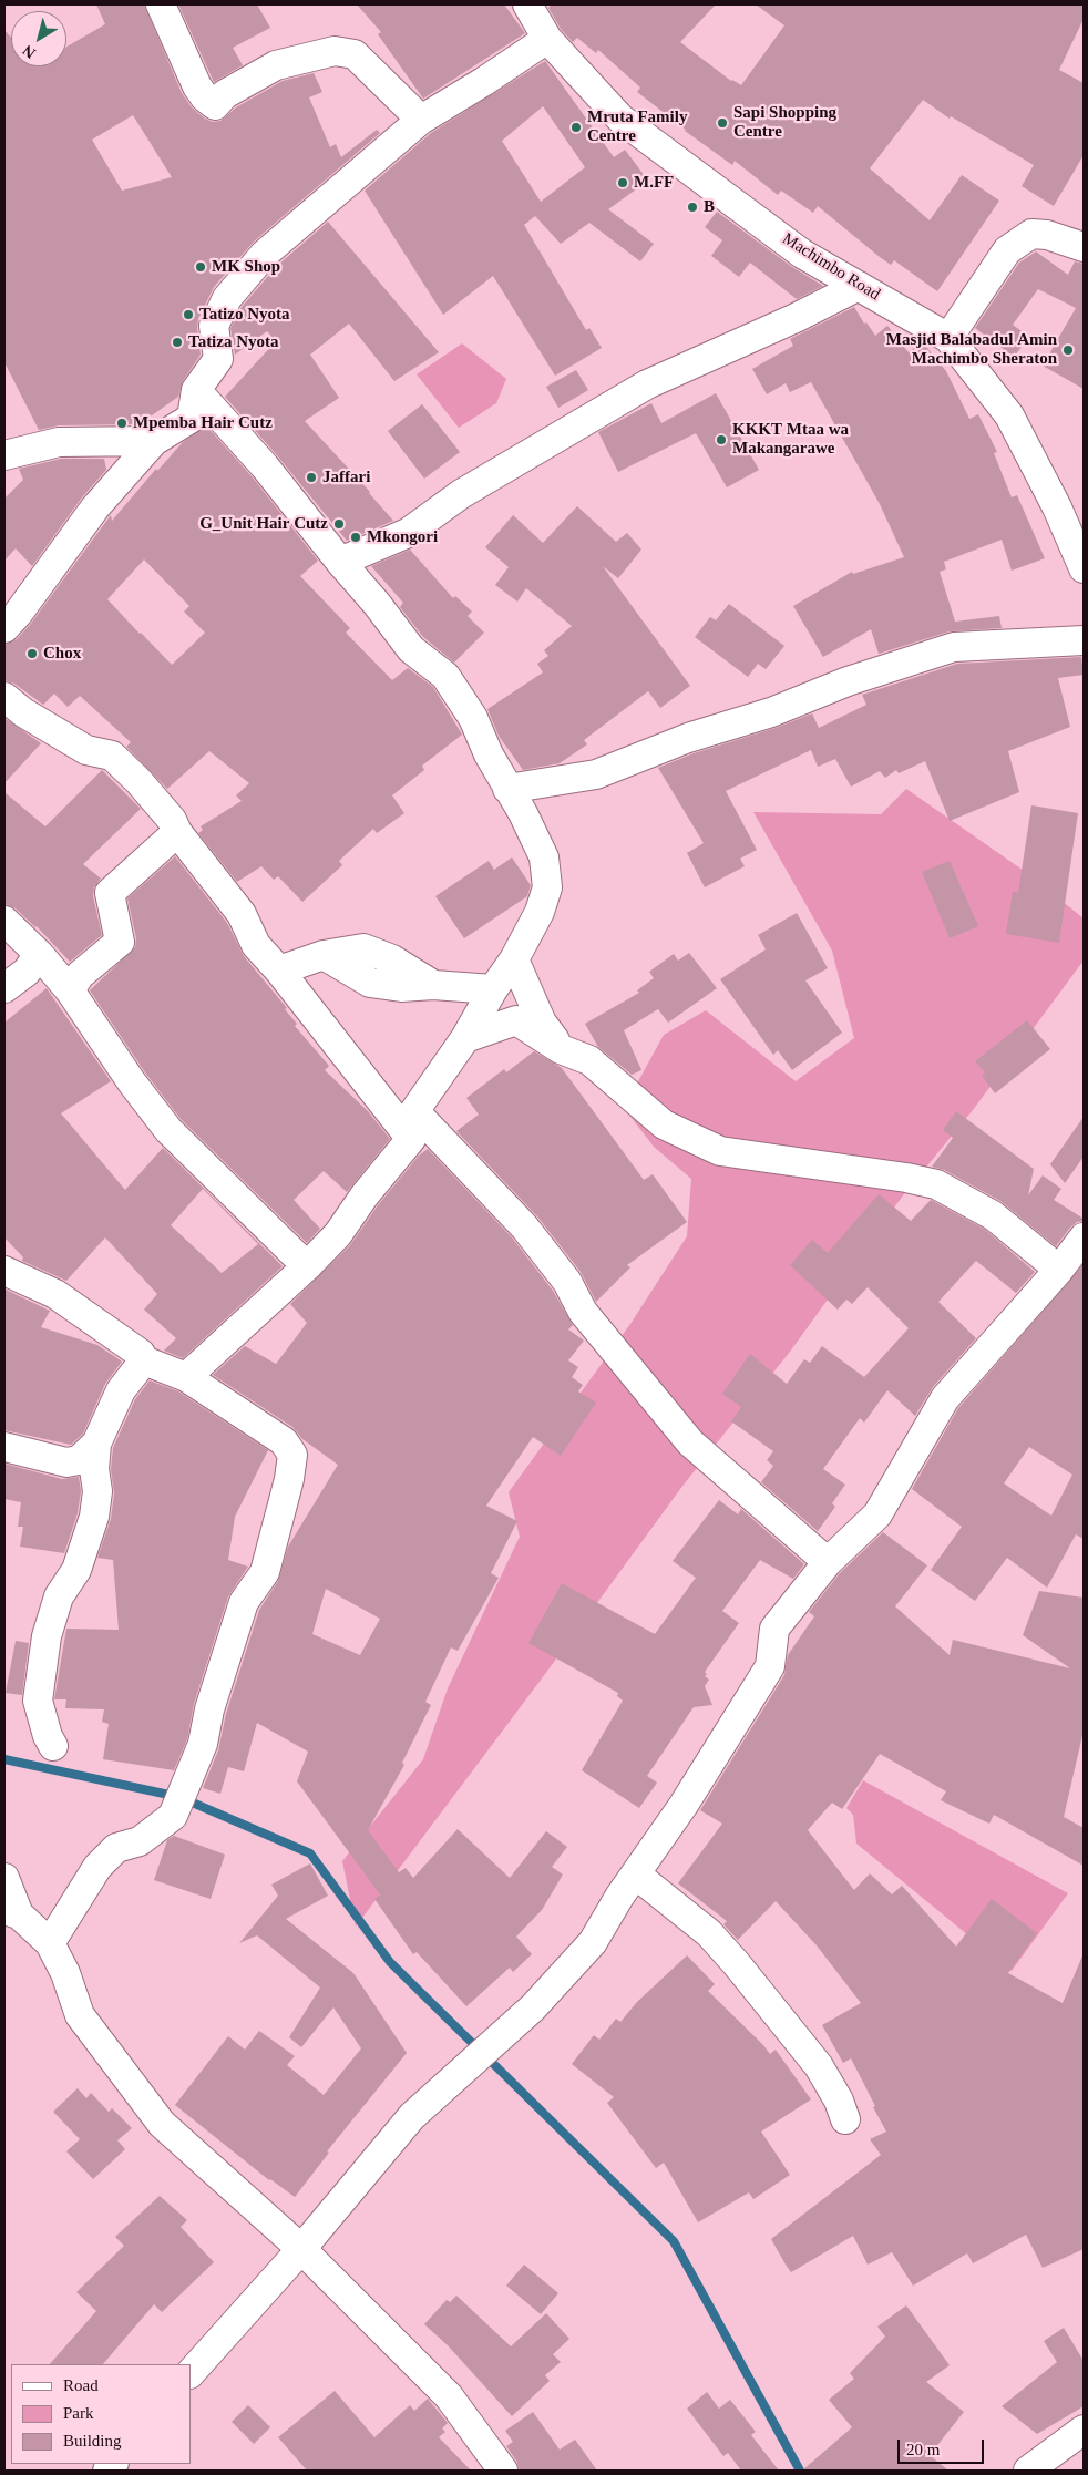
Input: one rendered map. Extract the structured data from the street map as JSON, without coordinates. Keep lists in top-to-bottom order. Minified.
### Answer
{"streets":{"street":["Machimbo Road"]},"places":["Sapi Shopping Centre","Mruta Family Centre","M.FF","B","MK Shop","Tatizo Nyota","Tatiza Nyota","Masjid Balabadul Amin Machimbo Sheraton","Mpemba Hair Cutz","KKKT Mtaa wa Makangarawe","Jaffari","G_Unit Hair Cutz","Mkongori","Chox"],"legend":["Road","Park","Building"],"scale_bar":"20 m","north":"bottom left"}
